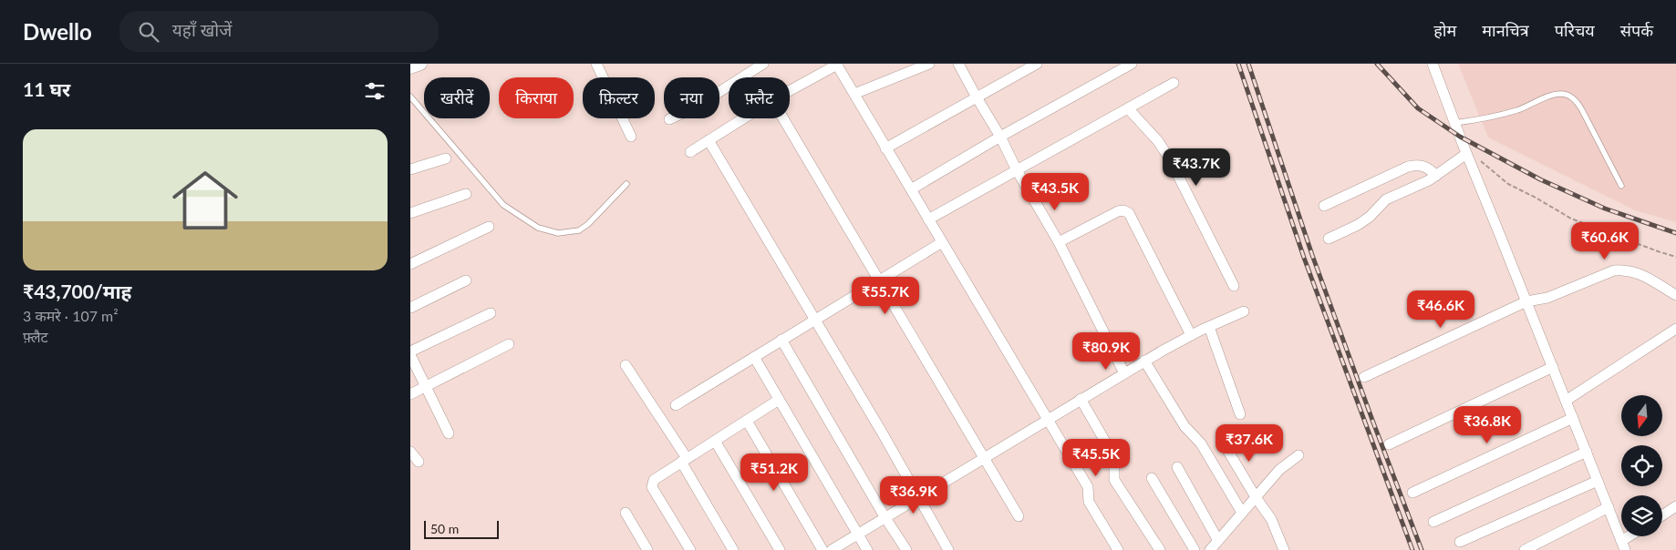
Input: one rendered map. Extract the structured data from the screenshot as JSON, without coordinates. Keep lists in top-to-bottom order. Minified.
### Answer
{"scale_bar":"50 m","north":"bottom","page":{"header":"Dwello","search":"यहाँ खोजें","nav":["होम","मानचित्र","परिचय","संपर्क"],"heading":"11 घर","chip":["खरीदें","किराया","फ़िल्टर","नया","फ़्लैट"],"list":[{"name":"₹43,700/माह","note":"3 कमरे · 107 m² · फ़्लैट"}],"price":["₹43.7K","₹43.5K","₹60.6K","₹55.7K","₹46.6K","₹80.9K","₹36.8K","₹37.6K","₹45.5K","₹51.2K","₹36.9K"],"scale":"50 m"}}
